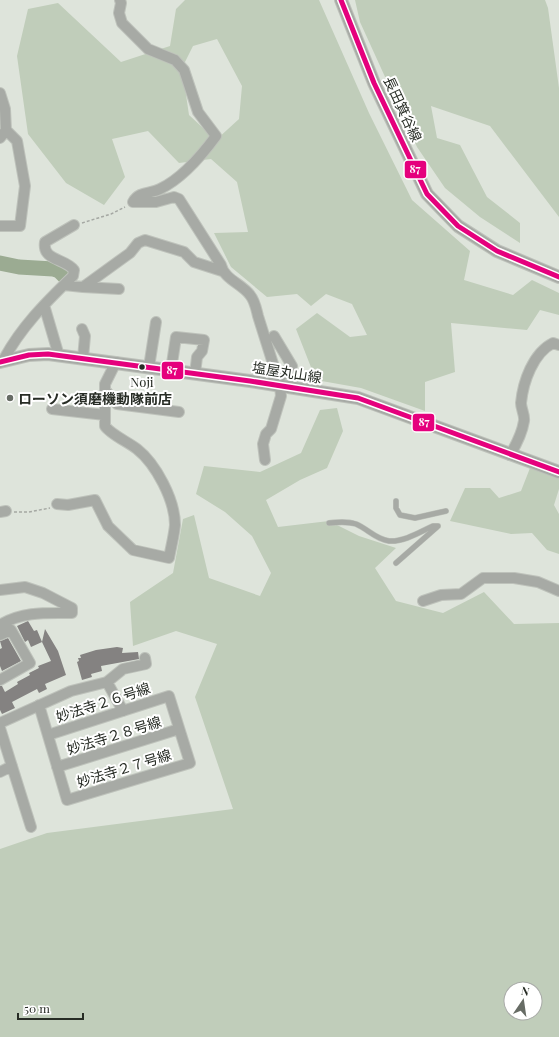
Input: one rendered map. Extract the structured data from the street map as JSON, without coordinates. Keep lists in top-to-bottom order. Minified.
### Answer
{"streets":{"street":["長田箕谷線","塩屋丸山線","妙法寺２６号線","妙法寺２８号線","妙法寺２７号線"]},"crossings":[["妙法寺２６号線","妙法寺２８号線"],["妙法寺２６号線","妙法寺２７号線"],["妙法寺２８号線","妙法寺２７号線"]],"places":["Noji","ローソン須磨機動隊前店"],"lines":["transit line 87"],"scale_bar":"50 m","north":"top"}
